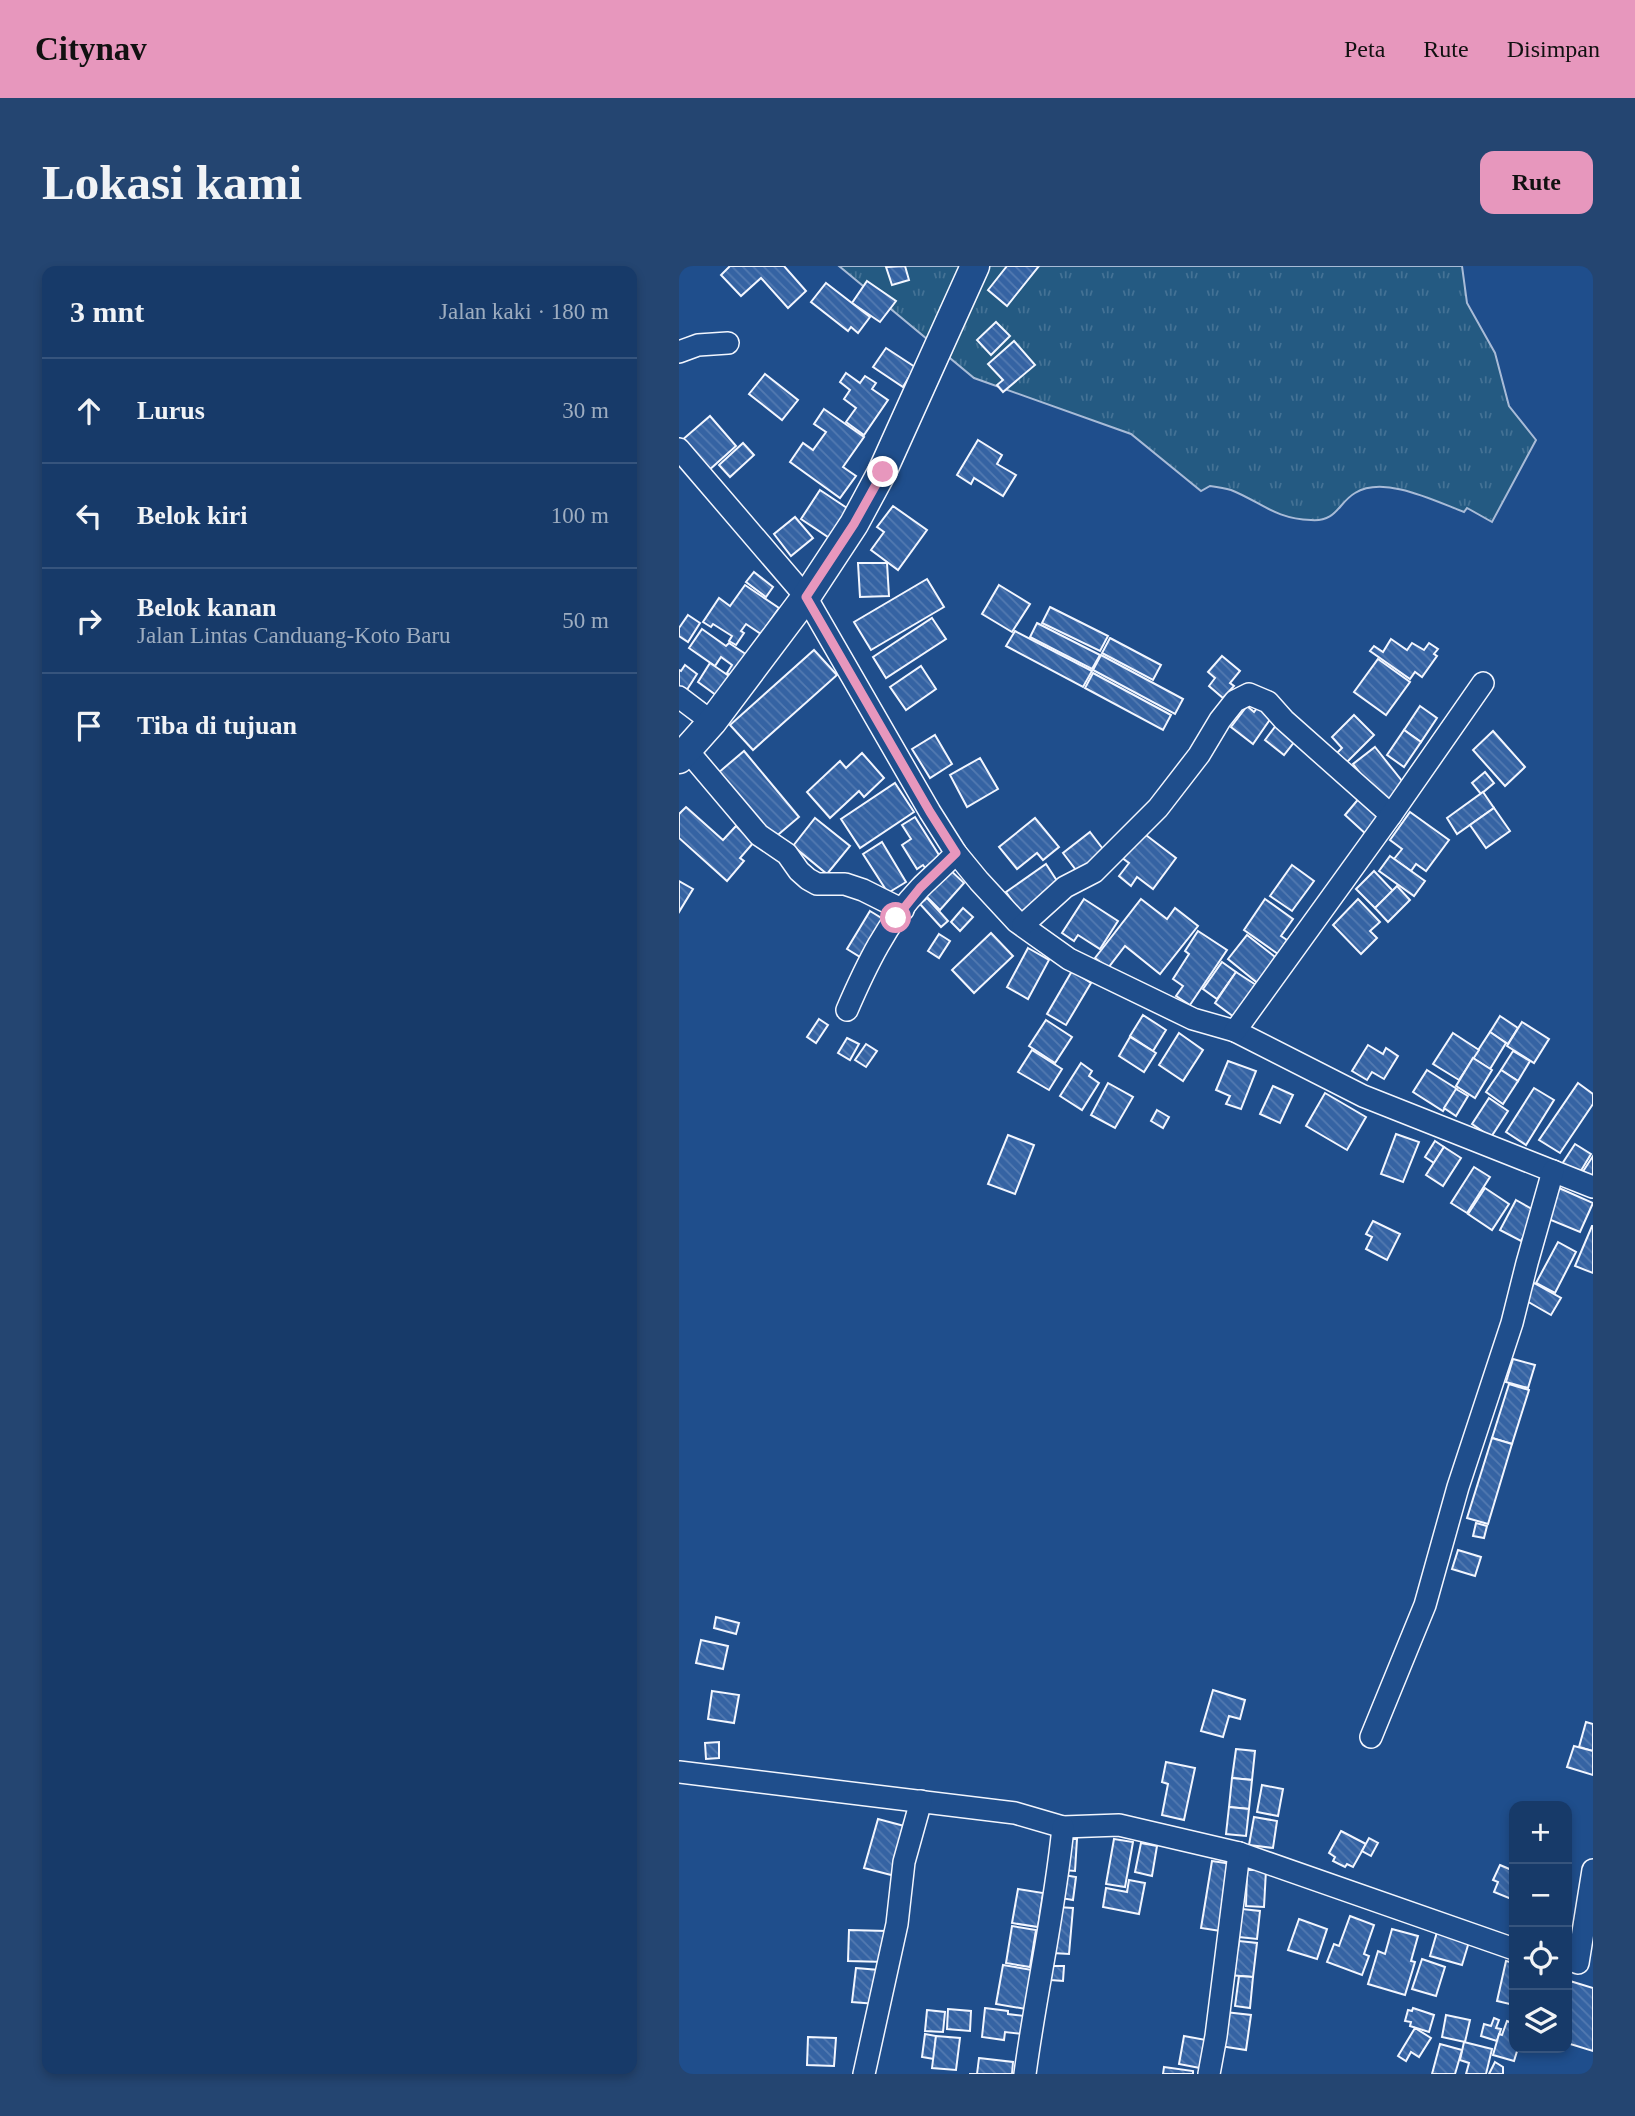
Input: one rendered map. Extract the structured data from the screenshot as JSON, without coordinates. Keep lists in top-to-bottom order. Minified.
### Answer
{"page":{"header":"Citynav","nav":["Peta","Rute","Disimpan"],"buttons":"Rute","title":"Lokasi kami","heading":["3 mnt","Jalan kaki · 180 m"],"list":[["Lurus","30 m"],["Belok kiri","100 m"],["Belok kanan","Jalan Lintas Canduang-Koto Baru","50 m"],"Tiba di tujuan"],"map_buttons":["+","−"]}}
